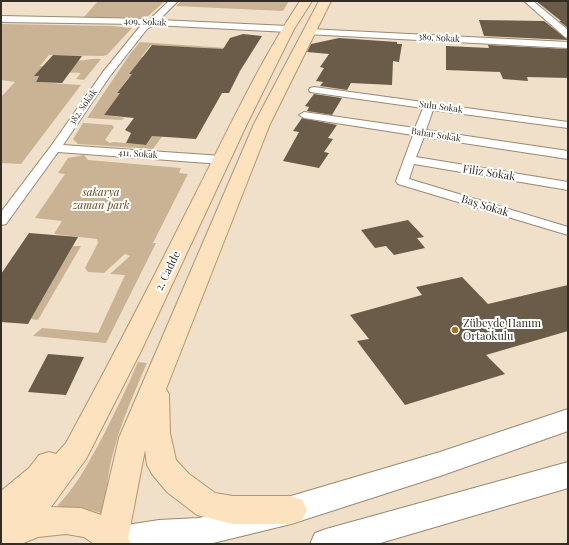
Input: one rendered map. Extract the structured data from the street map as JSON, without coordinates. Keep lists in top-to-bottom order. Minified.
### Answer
{"streets":{"main road":["2. Cadde"],"street":["409. Sokak","389. Sokak","382. Sokak","Sulu Sokak","Bahar Sokak","411. Sokak","Filiz Sokak","Baş Sokak"]},"crossings":[["409. Sokak","389. Sokak"],["409. Sokak","382. Sokak"],["409. Sokak","2. Cadde"],["389. Sokak","2. Cadde"],["382. Sokak","411. Sokak"],["411. Sokak","2. Cadde"],["Filiz Sokak","Baş Sokak"]],"parks":["sakarya zaman park"],"places":["Zübeyde Hanım Ortaokulu"]}
